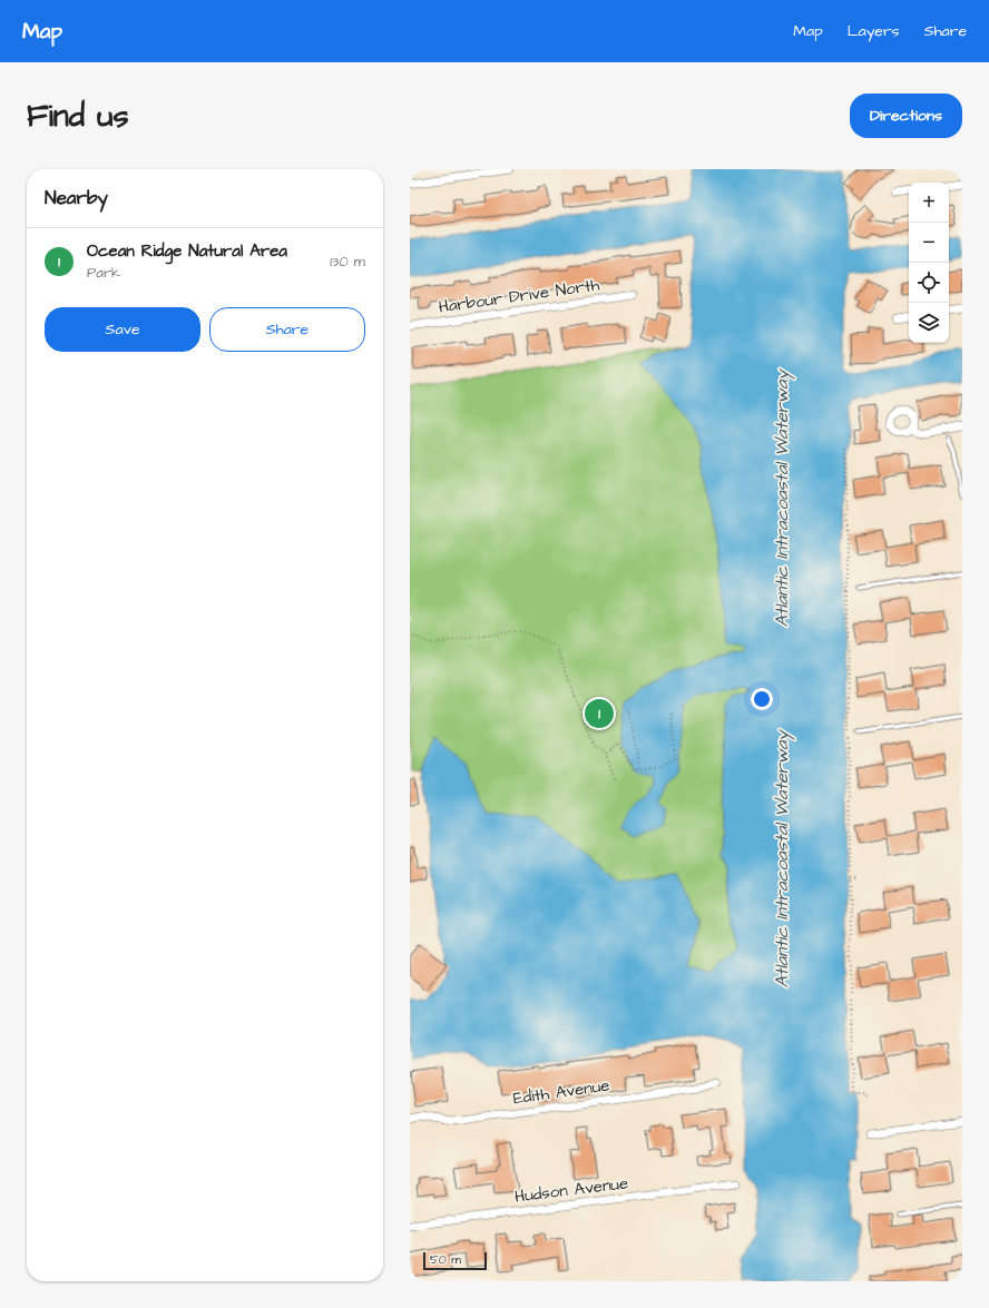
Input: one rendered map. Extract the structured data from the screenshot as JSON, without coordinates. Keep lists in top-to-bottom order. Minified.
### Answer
{"streets":{"street":["Harbour Drive North","Edith Avenue","Hudson Avenue"]},"water":["Atlantic Intracoastal Waterway"],"scale_bar":"50 m","page":{"header":"Map","nav":["Map","Layers","Share"],"buttons":["Directions",["Save","Share"]],"title":"Find us","heading":"Nearby","map_buttons":["+","−"],"list":[{"mark":"1","name":"Ocean Ridge Natural Area","note":"Park","value":"130 m"}],"pins":"1","scale":"50 m"}}
